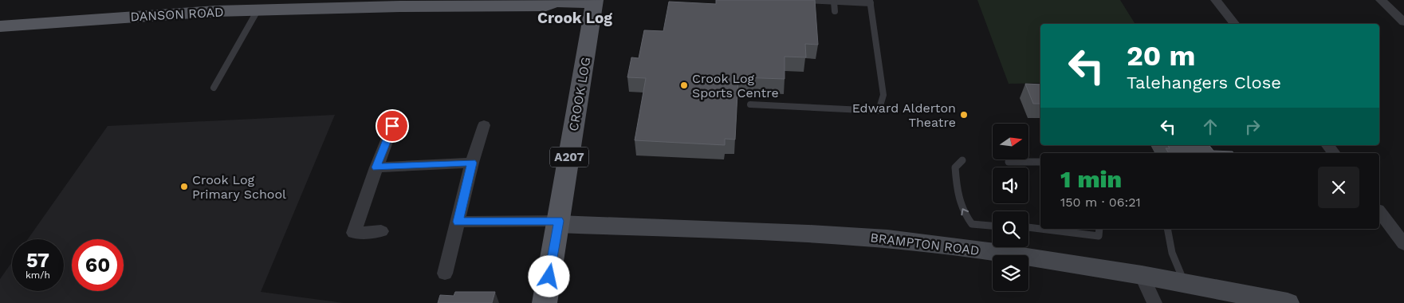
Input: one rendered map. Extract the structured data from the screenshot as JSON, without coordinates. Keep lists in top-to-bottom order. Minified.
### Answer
{"streets":{"main road":["DANSON ROAD","CROOK LOG","A207"],"street":["BRAMPTON ROAD"]},"crossings":[["DANSON ROAD","CROOK LOG"],["CROOK LOG","BRAMPTON ROAD"]],"districts":["Crook Log"],"places":["Crook Log Sports Centre","Edward Alderton Theatre","Crook Log Primary School"],"north":"right","page":{"turn":["20 m","Talehangers Close"],"heading":["1 min","150 m · 06:21"],"speed":"57 km/h","limit":"60"}}
